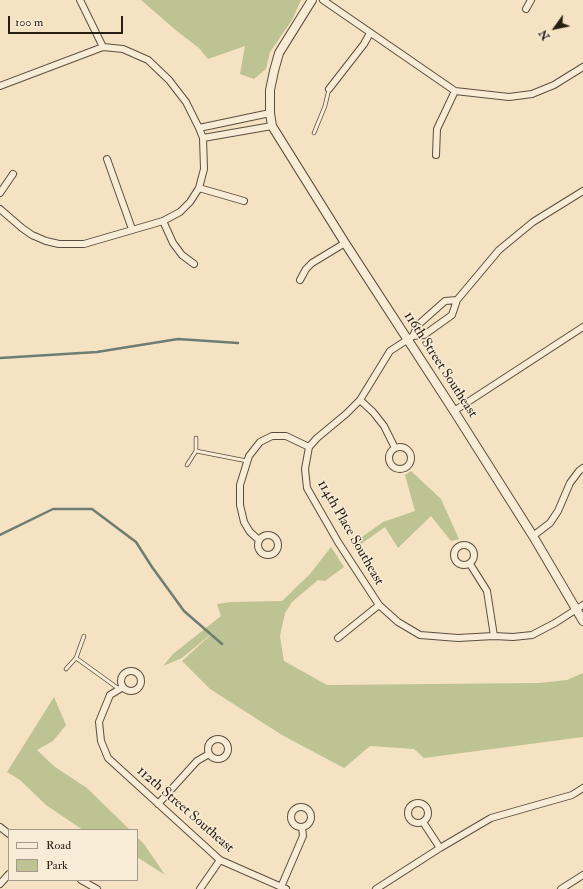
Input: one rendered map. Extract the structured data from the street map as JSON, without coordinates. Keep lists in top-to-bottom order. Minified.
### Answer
{"streets":{"street":["116th Street Southeast","114th Place Southeast","112th Street Southeast"]},"crossings":[["116th Street Southeast","114th Place Southeast"]],"legend":["Road","Park"],"scale_bar":"100 m","north":"bottom left"}
